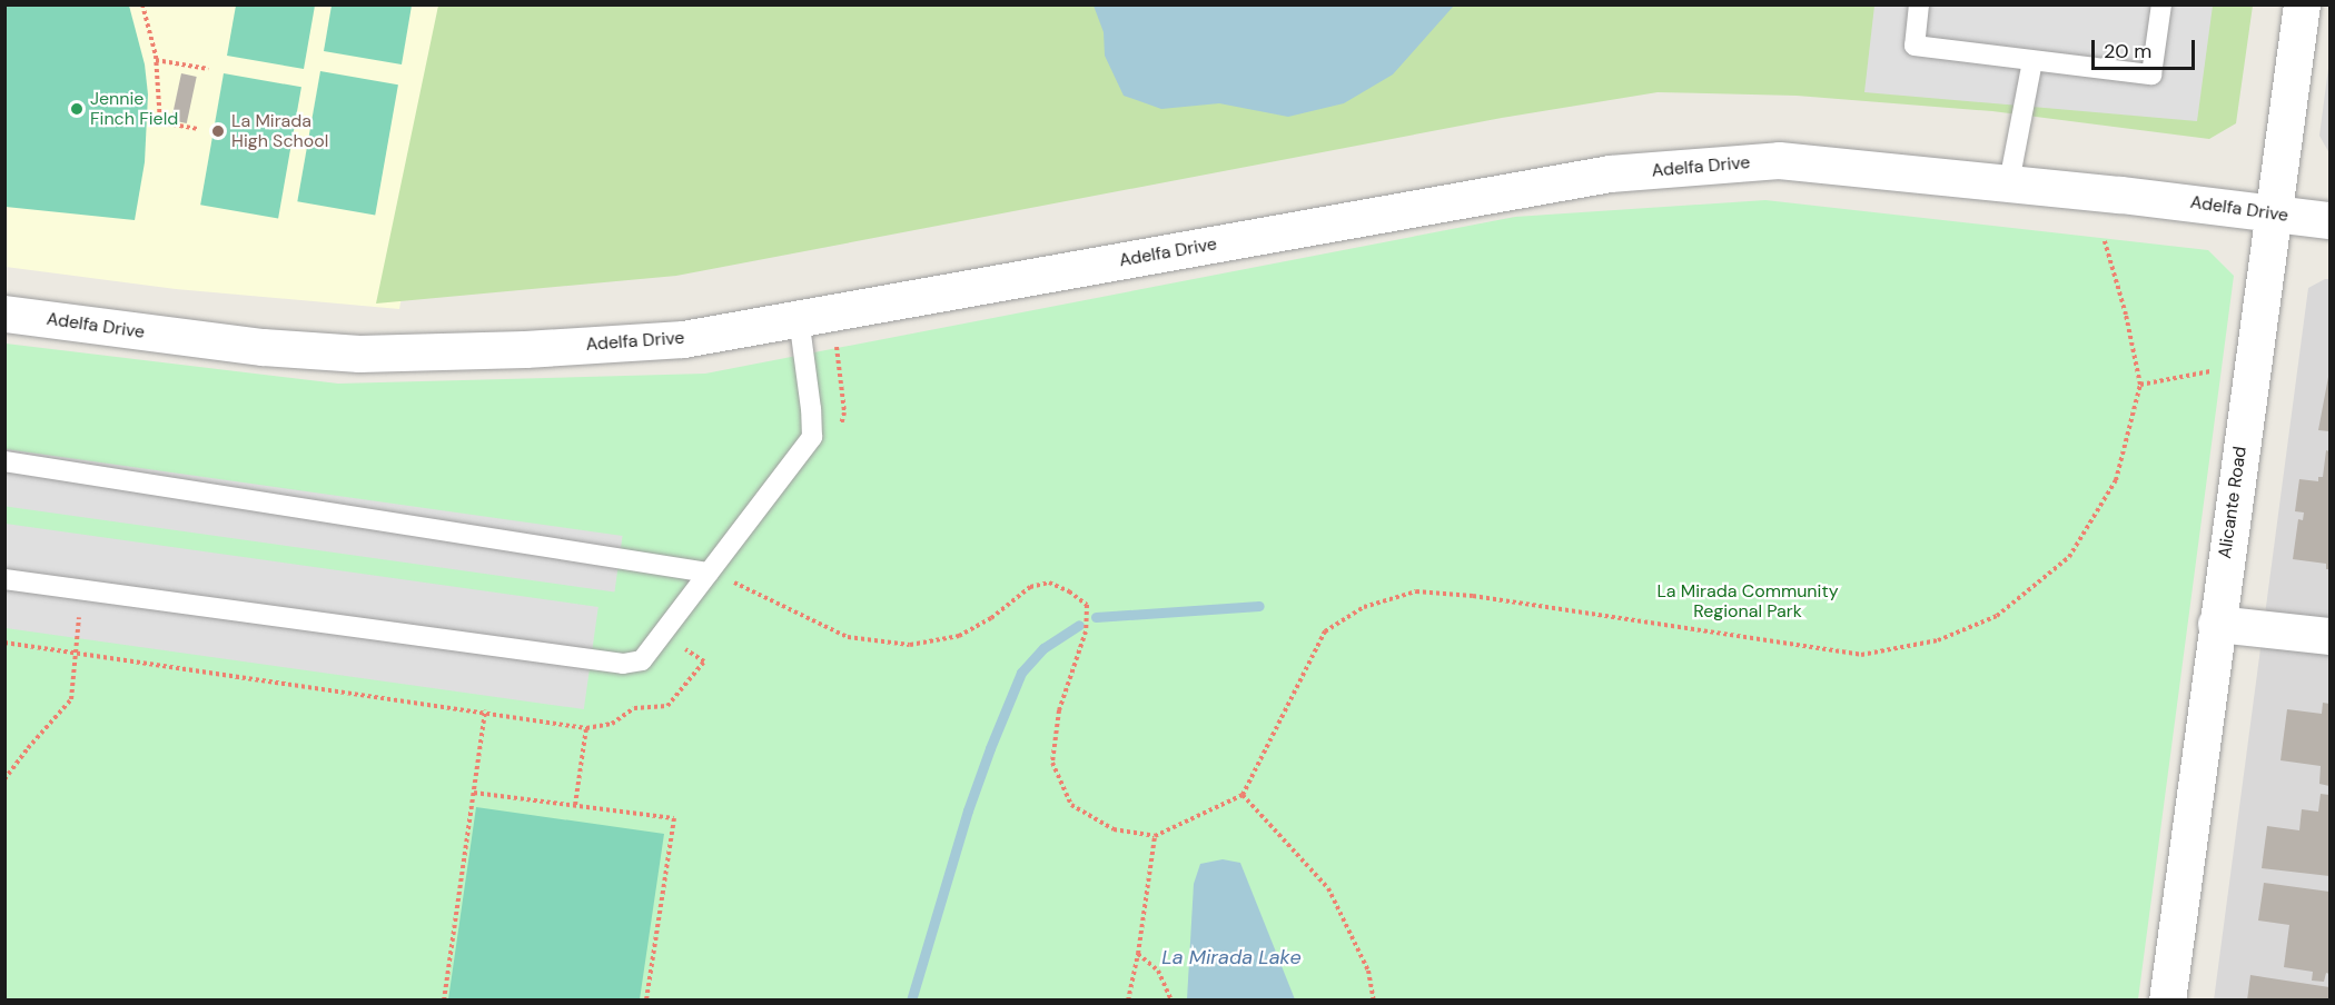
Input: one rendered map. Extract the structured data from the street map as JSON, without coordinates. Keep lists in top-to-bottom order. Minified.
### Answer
{"streets":{"street":["Adelfa Drive","Alicante Road"]},"crossings":[["Adelfa Drive","Alicante Road"]],"water":["La Mirada Lake"],"parks":["La Mirada Community Regional Park"],"places":["Jennie Finch Field","La Mirada High School"],"scale_bar":"20 m"}
